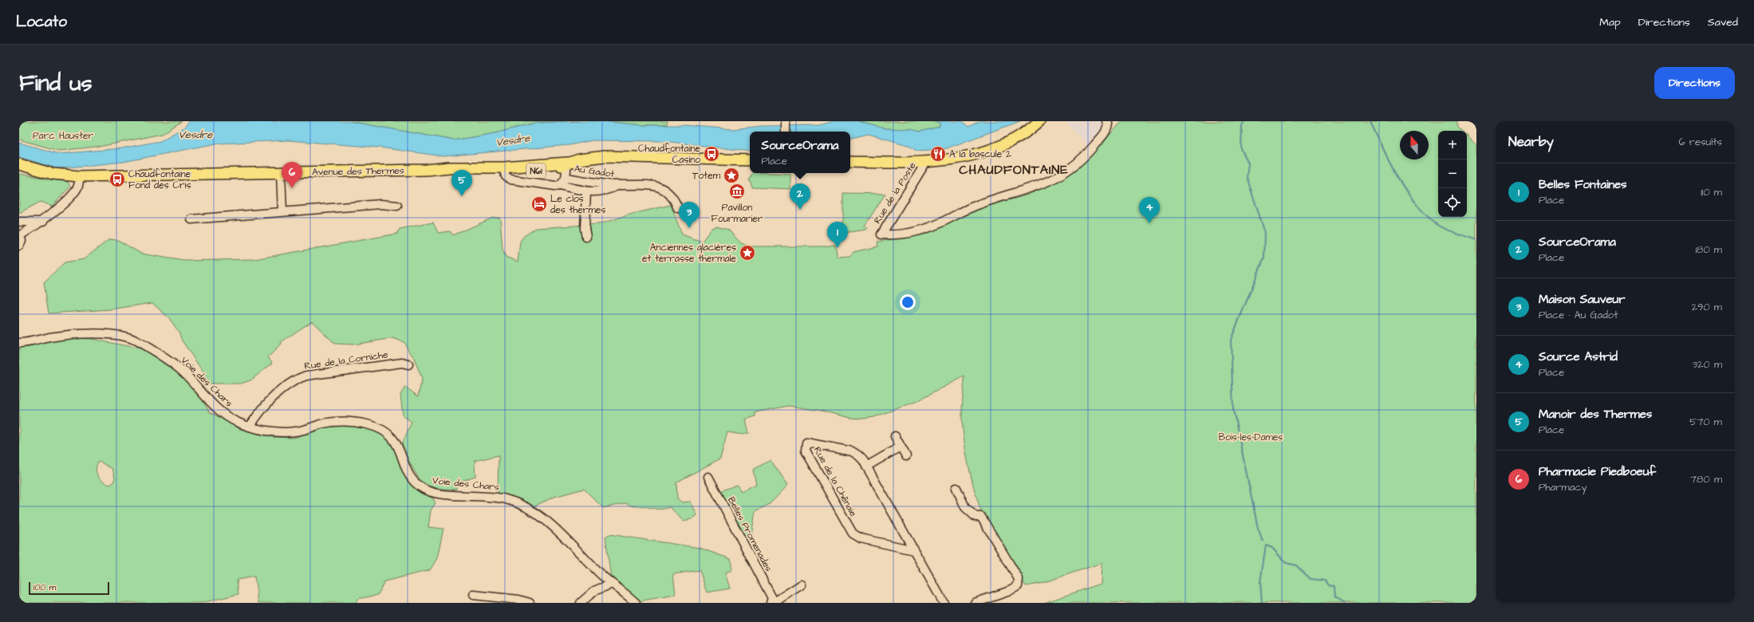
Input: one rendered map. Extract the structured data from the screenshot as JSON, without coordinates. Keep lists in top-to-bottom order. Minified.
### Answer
{"streets":{"main road":["N61","Avenue des Thermes"],"street":["Au Gadot","Rue de la Poste","Rue de la Corniche","Voie des Chars","Rue de la Chênaie","Belles Promenades"]},"crossings":[["N61","Avenue des Thermes"],["Rue de la Corniche","Voie des Chars"]],"districts":["CHAUDFONTAINE"],"water":["Vesdre"],"parks":["Parc Hauster","Bois-les-Dames"],"places":{"bus stop":["Chaudfontaine Casino","Chaudfontaine Fond des Cris"],"restaurant":["A la bascule 2"],"place":["Totem","Anciennes glacières et terrasse thermale"],"museum":["Pavillon Fourmarier"],"hotel":["Le clos des thermes"]},"scale_bar":"100 m","north":"top","page":{"header":"Locato","nav":["Map","Directions","Saved"],"buttons":"Directions","title":"Find us","heading":["Nearby","6 results"],"map_buttons":["+","−"],"popup":["SourceOrama","Place"],"pins":["6","5","2","4","3","1"],"list":[{"mark":"1","name":"Belles Fontaines","note":"Place","value":"110 m"},{"mark":"2","name":"SourceOrama","note":"Place","value":"180 m"},{"mark":"3","name":"Maison Sauveur","note":"Place · Au Gadot","value":"290 m"},{"mark":"4","name":"Source Astrid","note":"Place","value":"320 m"},{"mark":"5","name":"Manoir des Thermes","note":"Place","value":"570 m"},{"mark":"6","name":"Pharmacie Piedboeuf","note":"Pharmacy","value":"780 m"}],"scale":"100 m"}}
